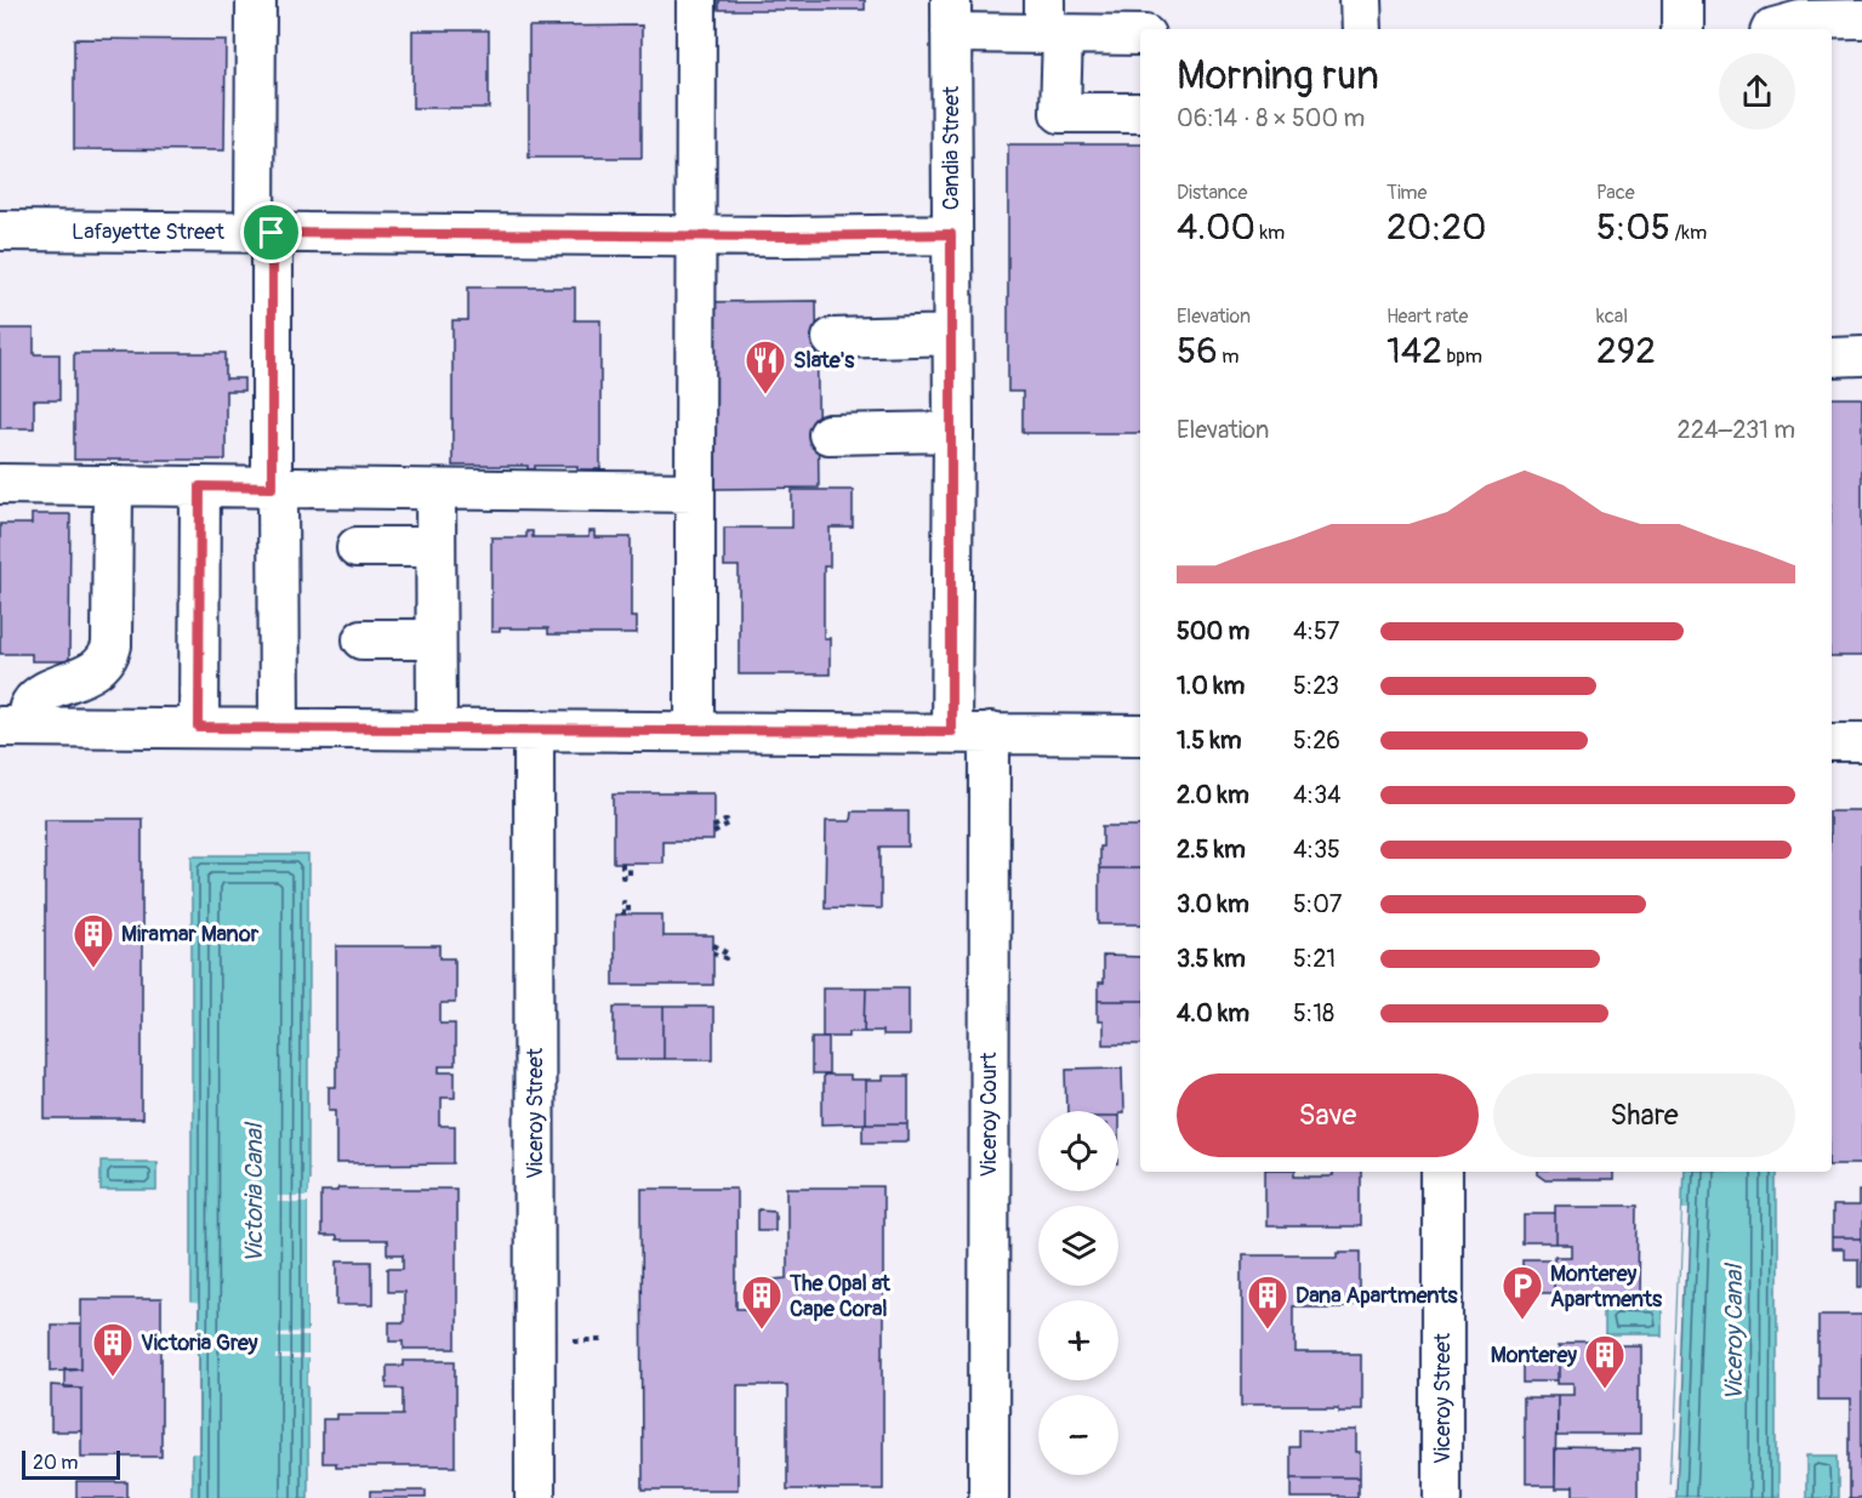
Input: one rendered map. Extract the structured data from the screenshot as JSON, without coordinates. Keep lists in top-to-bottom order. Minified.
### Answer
{"streets":{"street":["Candia Street","Lafayette Street","Viceroy Street","Viceroy Court"]},"crossings":[["Candia Street","Lafayette Street"]],"water":["Victoria Canal","Viceroy Canal"],"places":{"restaurant":["Slate's"],"building":["Miramar Manor","The Opal at Cape Coral","Dana Apartments","Victoria Grey","Monterey"],"parking":["Monterey Apartments"]},"scale_bar":"20 m","page":{"heading":["Morning run","06:14 · 8 × 500 m"],"stats":[["Distance","4.00 km"],["Time","20:20"],["Pace","5:05 /km"],["Elevation","56 m"],["Heart rate","142 bpm"],["kcal","292"]],"chart":["Elevation","224–231 m"],"list":[{"name":"500 m","note":"4:57"},{"name":"1.0 km","note":"5:23"},{"name":"1.5 km","note":"5:26"},{"name":"2.0 km","note":"4:34"},{"name":"2.5 km","note":"4:35"},{"name":"3.0 km","note":"5:07"},{"name":"3.5 km","note":"5:21"},{"name":"4.0 km","note":"5:18"}],"buttons":["Save","Share"],"map_buttons":["+","−"],"scale":"20 m"}}
